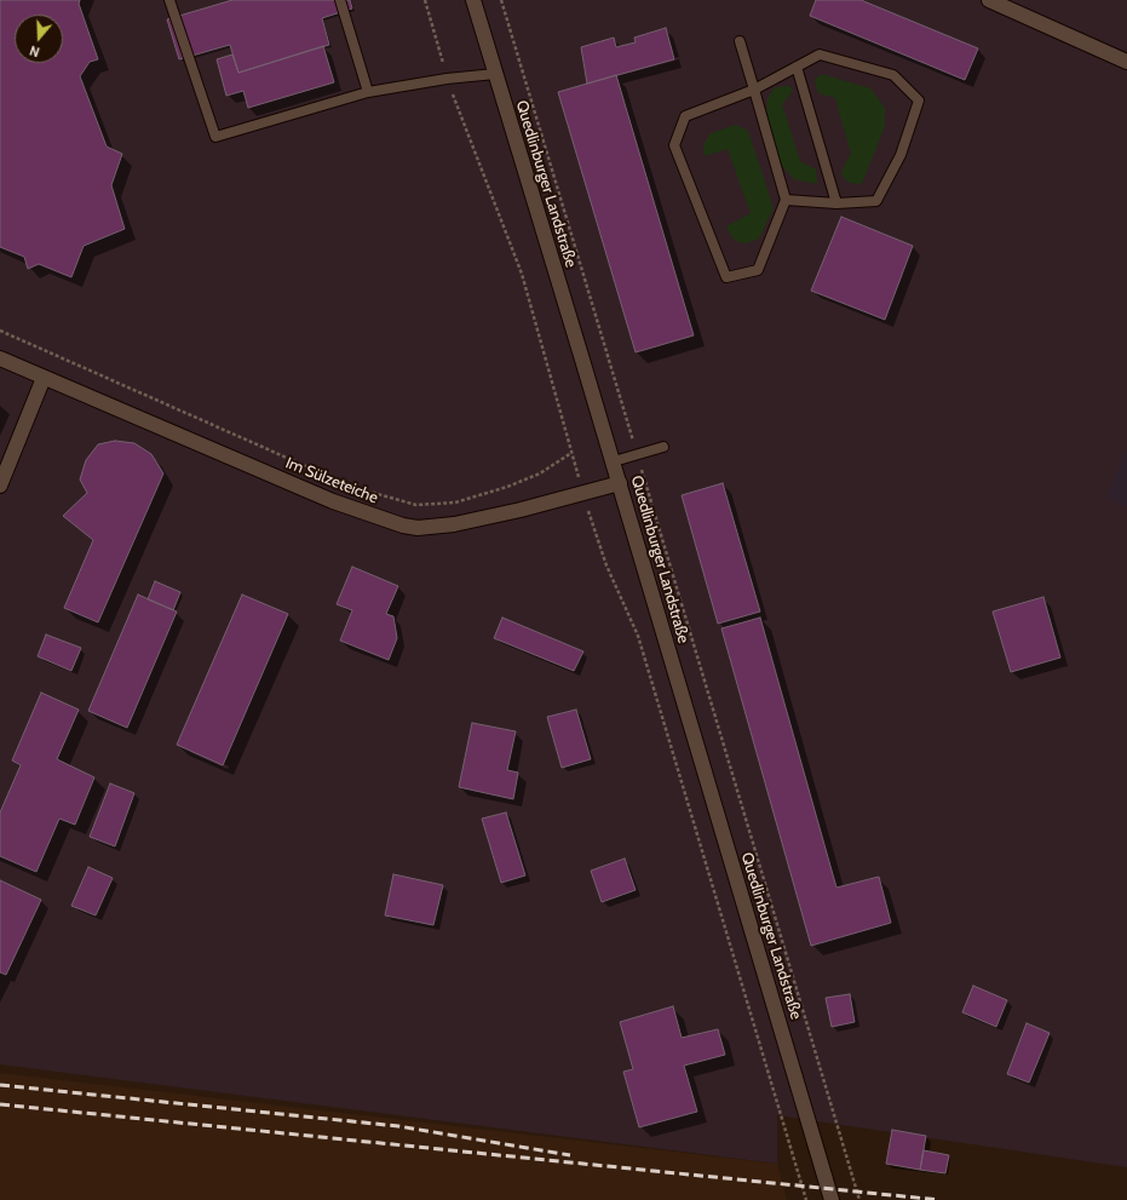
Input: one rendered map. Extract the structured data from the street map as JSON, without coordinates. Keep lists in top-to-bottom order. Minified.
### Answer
{"streets":{"main road":["Quedlinburger Landstraße","Im Sülzeteiche"]},"crossings":[["Quedlinburger Landstraße","Im Sülzeteiche"]],"north":"bottom"}
